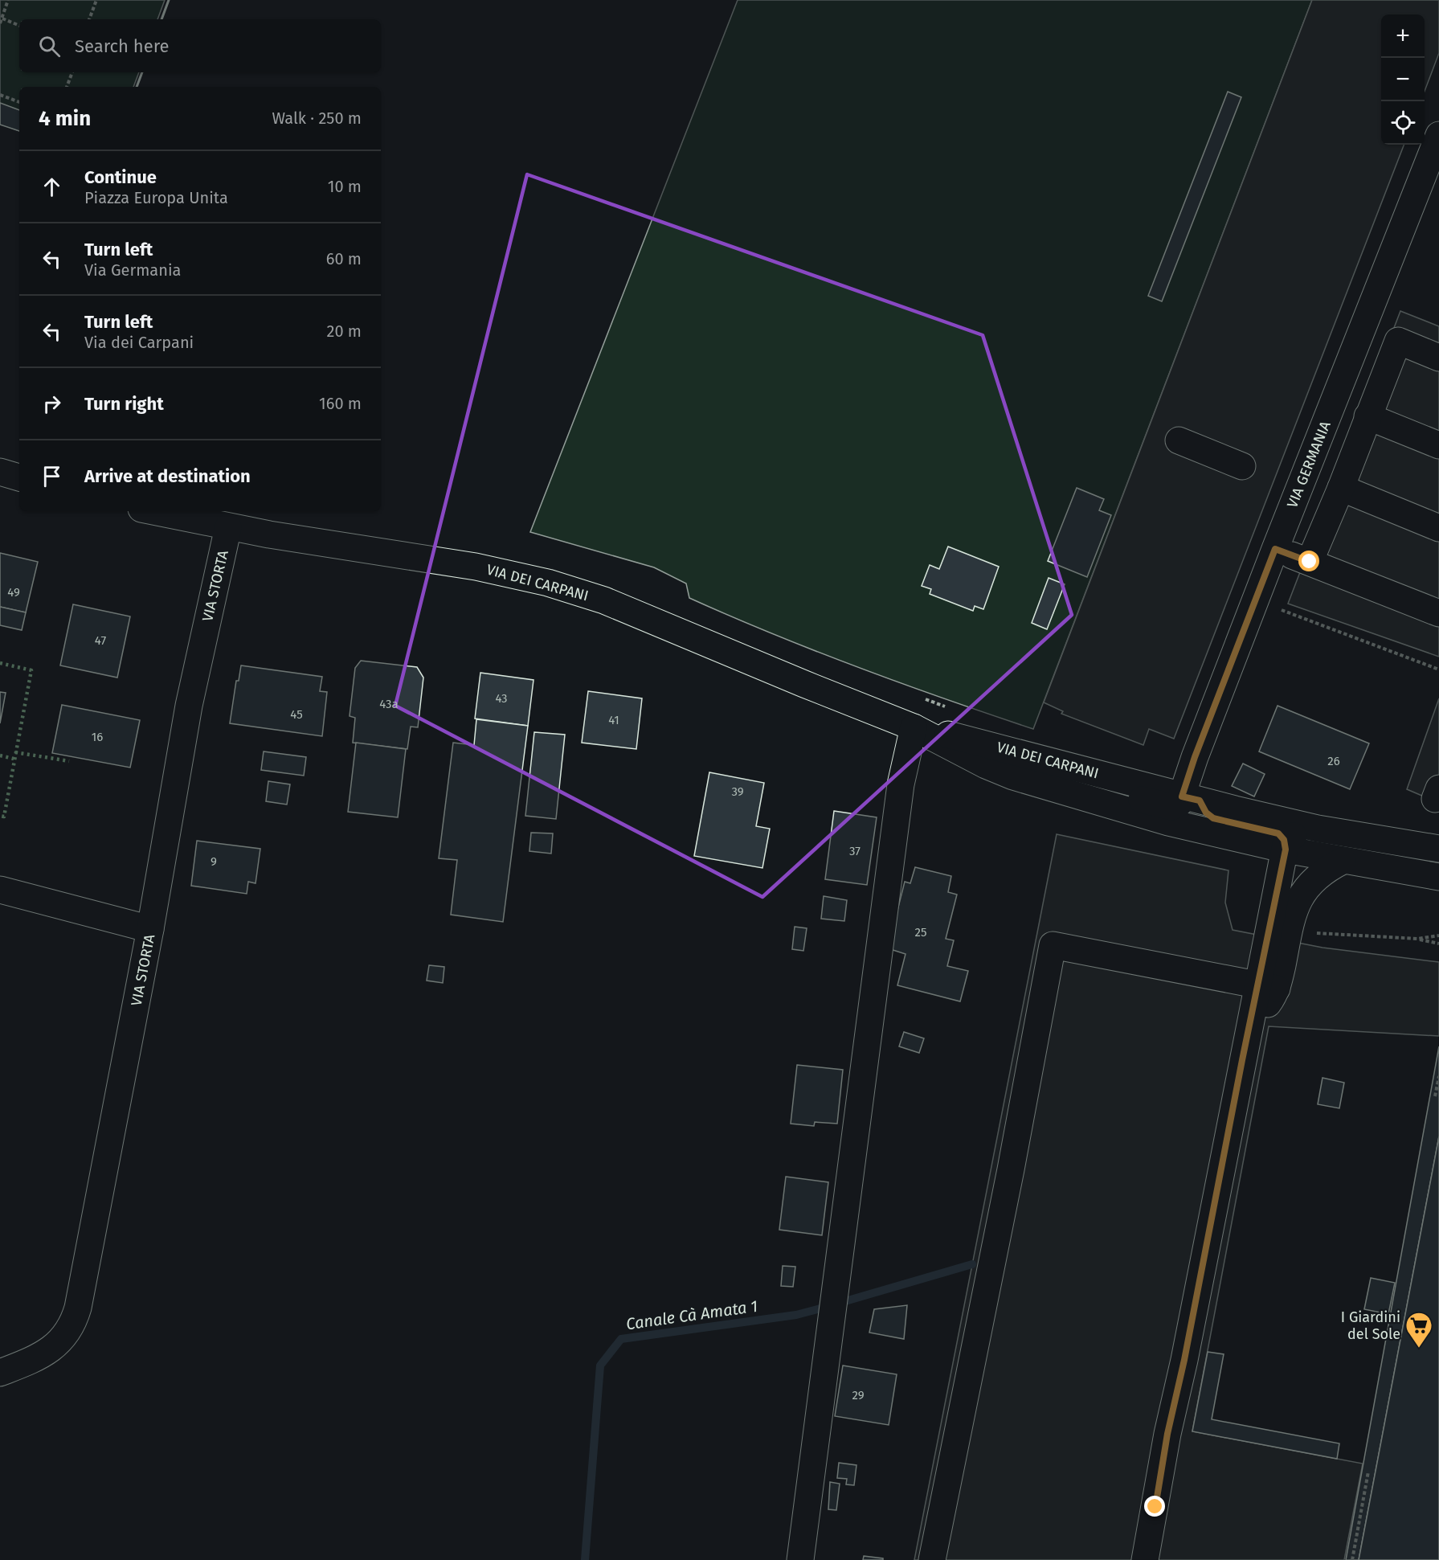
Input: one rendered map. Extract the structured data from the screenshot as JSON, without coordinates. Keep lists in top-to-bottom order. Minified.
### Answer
{"streets":{"street":["VIA GERMANIA","VIA DEI CARPANI","VIA STORTA"]},"crossings":[["VIA GERMANIA","VIA DEI CARPANI"],["VIA DEI CARPANI","VIA STORTA"]],"water":["Canale Cà Amata 1"],"places":{"supermarket":["I Giardini del Sole"]},"house_numbers":["49","47","43","43a","45","41","16","26","39","37","9","25","29"],"page":{"map_buttons":["+","−"],"search":"Search here","heading":["4 min","Walk · 250 m"],"list":[["Continue","Piazza Europa Unita","10 m"],["Turn left","Via Germania","60 m"],["Turn left","Via dei Carpani","20 m"],["Turn right","160 m"],"Arrive at destination"]}}
